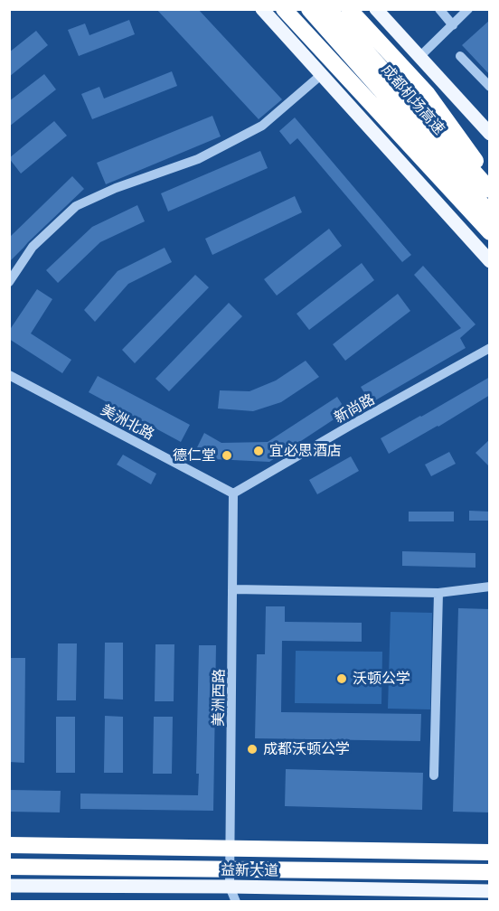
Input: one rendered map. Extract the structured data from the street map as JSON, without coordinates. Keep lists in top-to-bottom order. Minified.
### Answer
{"streets":{"highway":["成都机场高速"],"main road":["益新大道"],"street":["新尚路","美洲北路","美洲西路"]},"crossings":[["新尚路","美洲北路"],["新尚路","美洲西路"],["美洲北路","美洲西路"],["美洲西路","益新大道"]],"places":["宜必思酒店","德仁堂","沃顿公学","成都沃顿公学"]}
